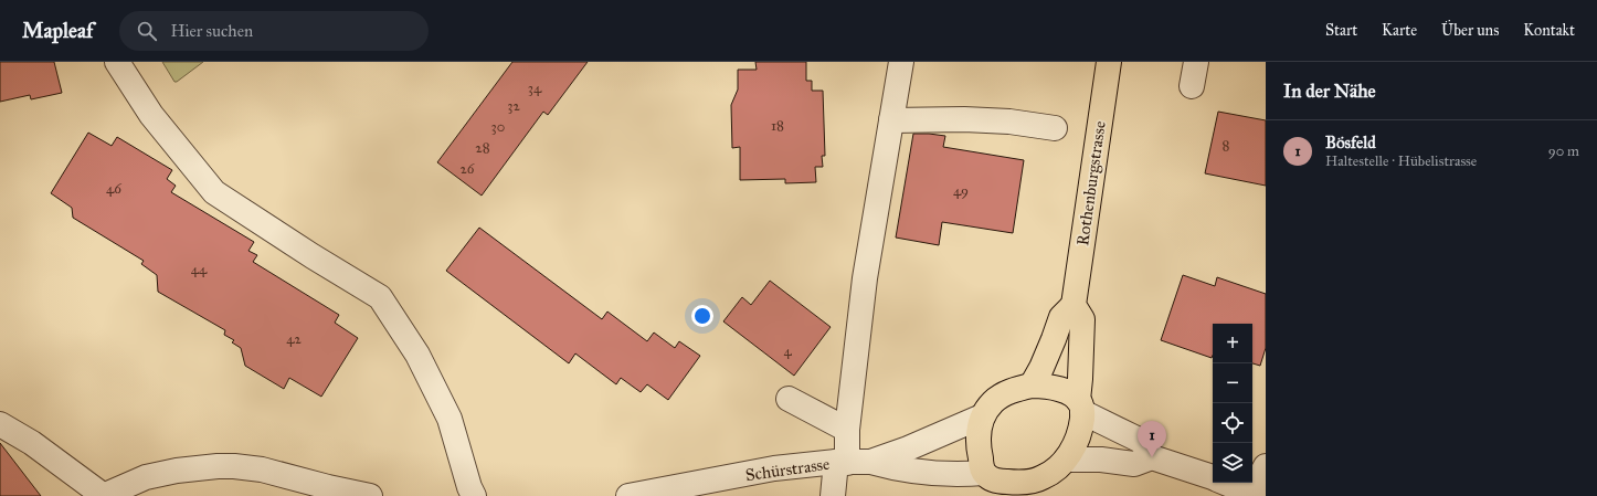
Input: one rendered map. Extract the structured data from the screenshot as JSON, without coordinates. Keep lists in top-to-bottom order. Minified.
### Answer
{"streets":{"main road":["Rothenburgstrasse"],"street":["Schürstrasse"]},"house_numbers":["34","32","18","30","8","28","26","46","49","44","42","4"],"page":{"header":"Mapleaf","search":"Hier suchen","nav":["Start","Karte","Über uns","Kontakt"],"heading":"In der Nähe","list":[{"mark":"1","name":"Bösfeld","note":"Haltestelle · Hübelistrasse","value":"90 m"}],"map_buttons":["+","−"],"pins":"1"}}
